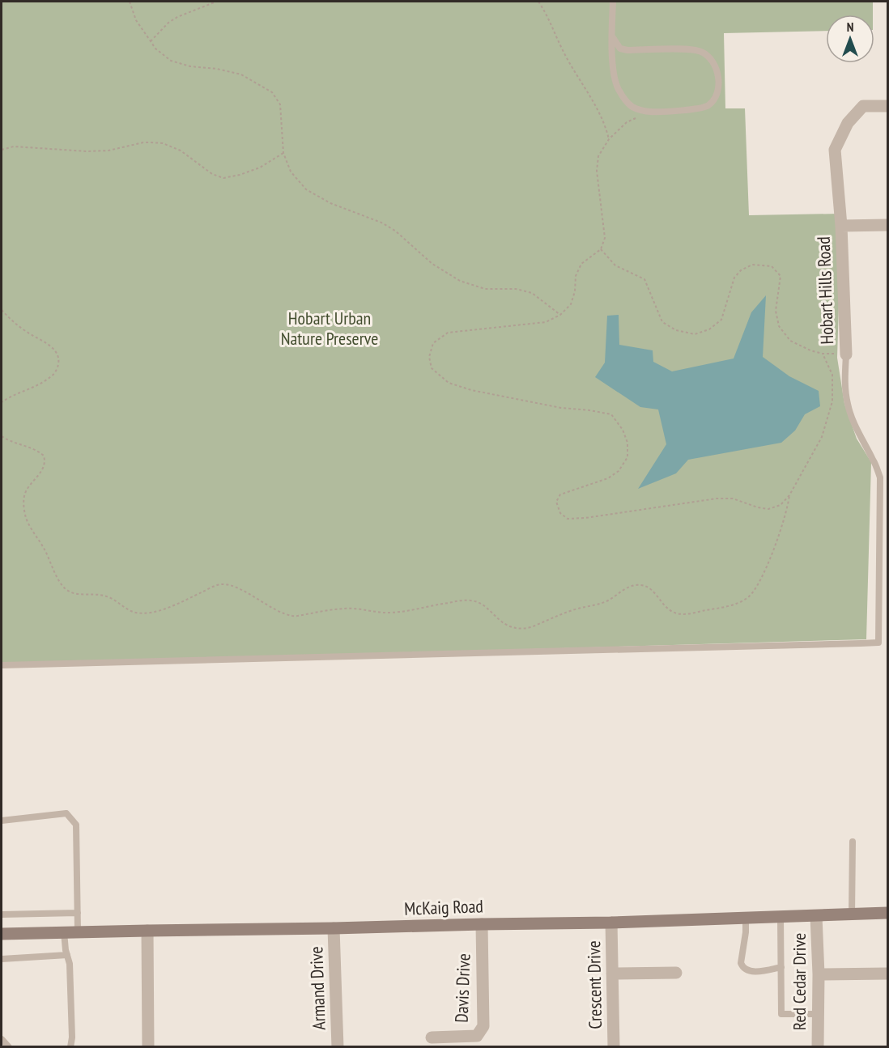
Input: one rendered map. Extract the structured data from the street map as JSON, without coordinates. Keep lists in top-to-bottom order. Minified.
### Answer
{"streets":{"street":["Hobart Hills Road","McKaig Road","Red Cedar Drive","Crescent Drive","Armand Drive","Davis Drive"]},"crossings":[["McKaig Road","Red Cedar Drive"],["McKaig Road","Crescent Drive"],["McKaig Road","Armand Drive"],["McKaig Road","Davis Drive"]],"parks":["Hobart Urban Nature Preserve"],"north":"top"}
